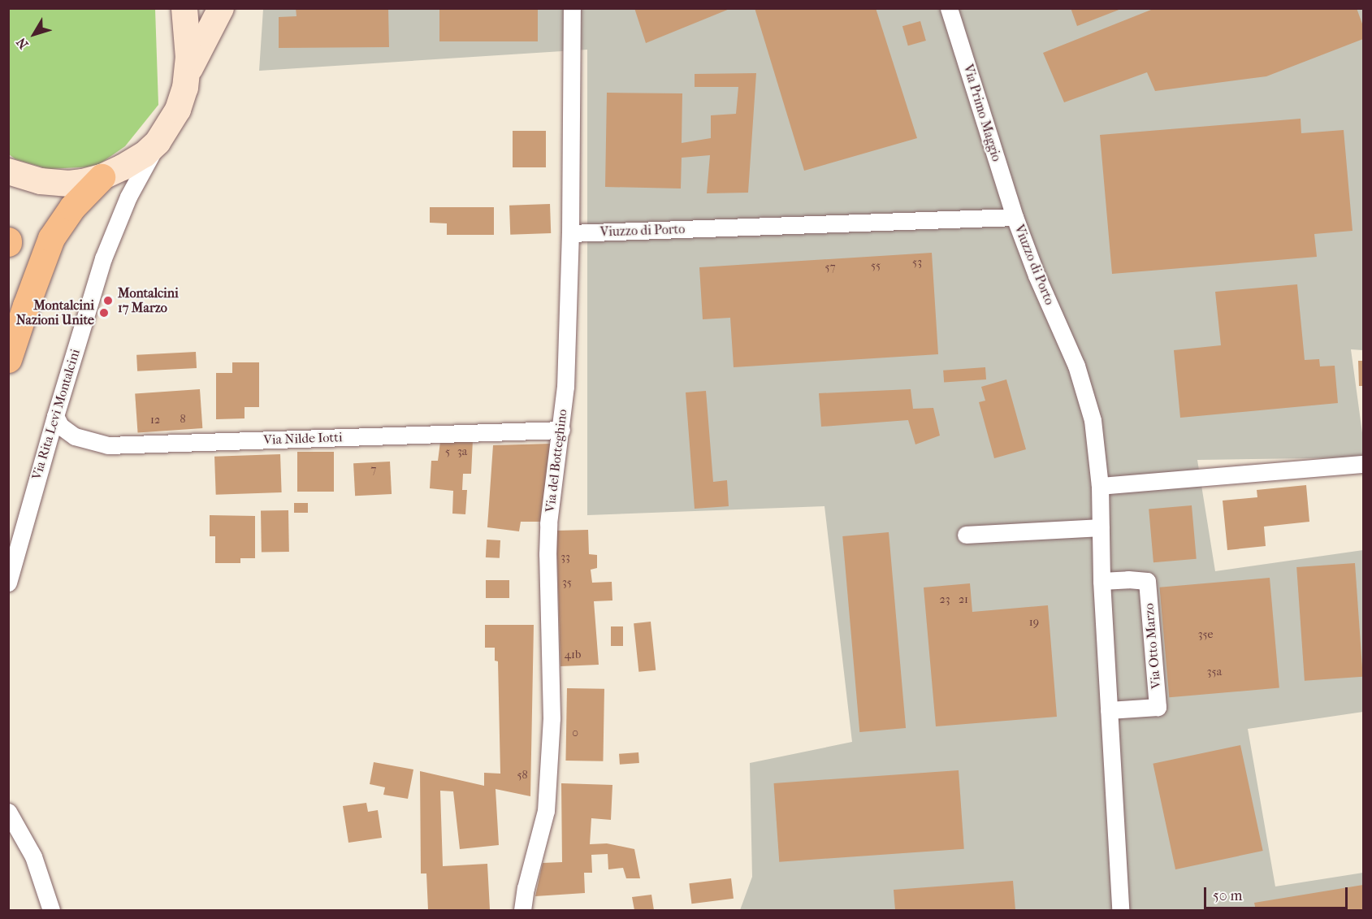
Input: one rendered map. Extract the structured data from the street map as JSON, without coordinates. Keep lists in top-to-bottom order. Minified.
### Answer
{"streets":{"street":["Via Primo Maggio","Viuzzo di Porto","Via Rita Levi Montalcini","Via Nilde Iotti","Via del Botteghino","Via Otto Marzo"]},"crossings":[["Via Primo Maggio","Viuzzo di Porto"],["Viuzzo di Porto","Via del Botteghino"],["Via Rita Levi Montalcini","Via Nilde Iotti"],["Via Nilde Iotti","Via del Botteghino"]],"places":["Montalcini 17 Marzo","Montalcini Nazioni Unite"],"house_numbers":["53","55","57","8","12","5","3a","7","33","35","23","21","19","35e","41b","35a","0","58"],"scale_bar":"50 m","north":"bottom left"}
